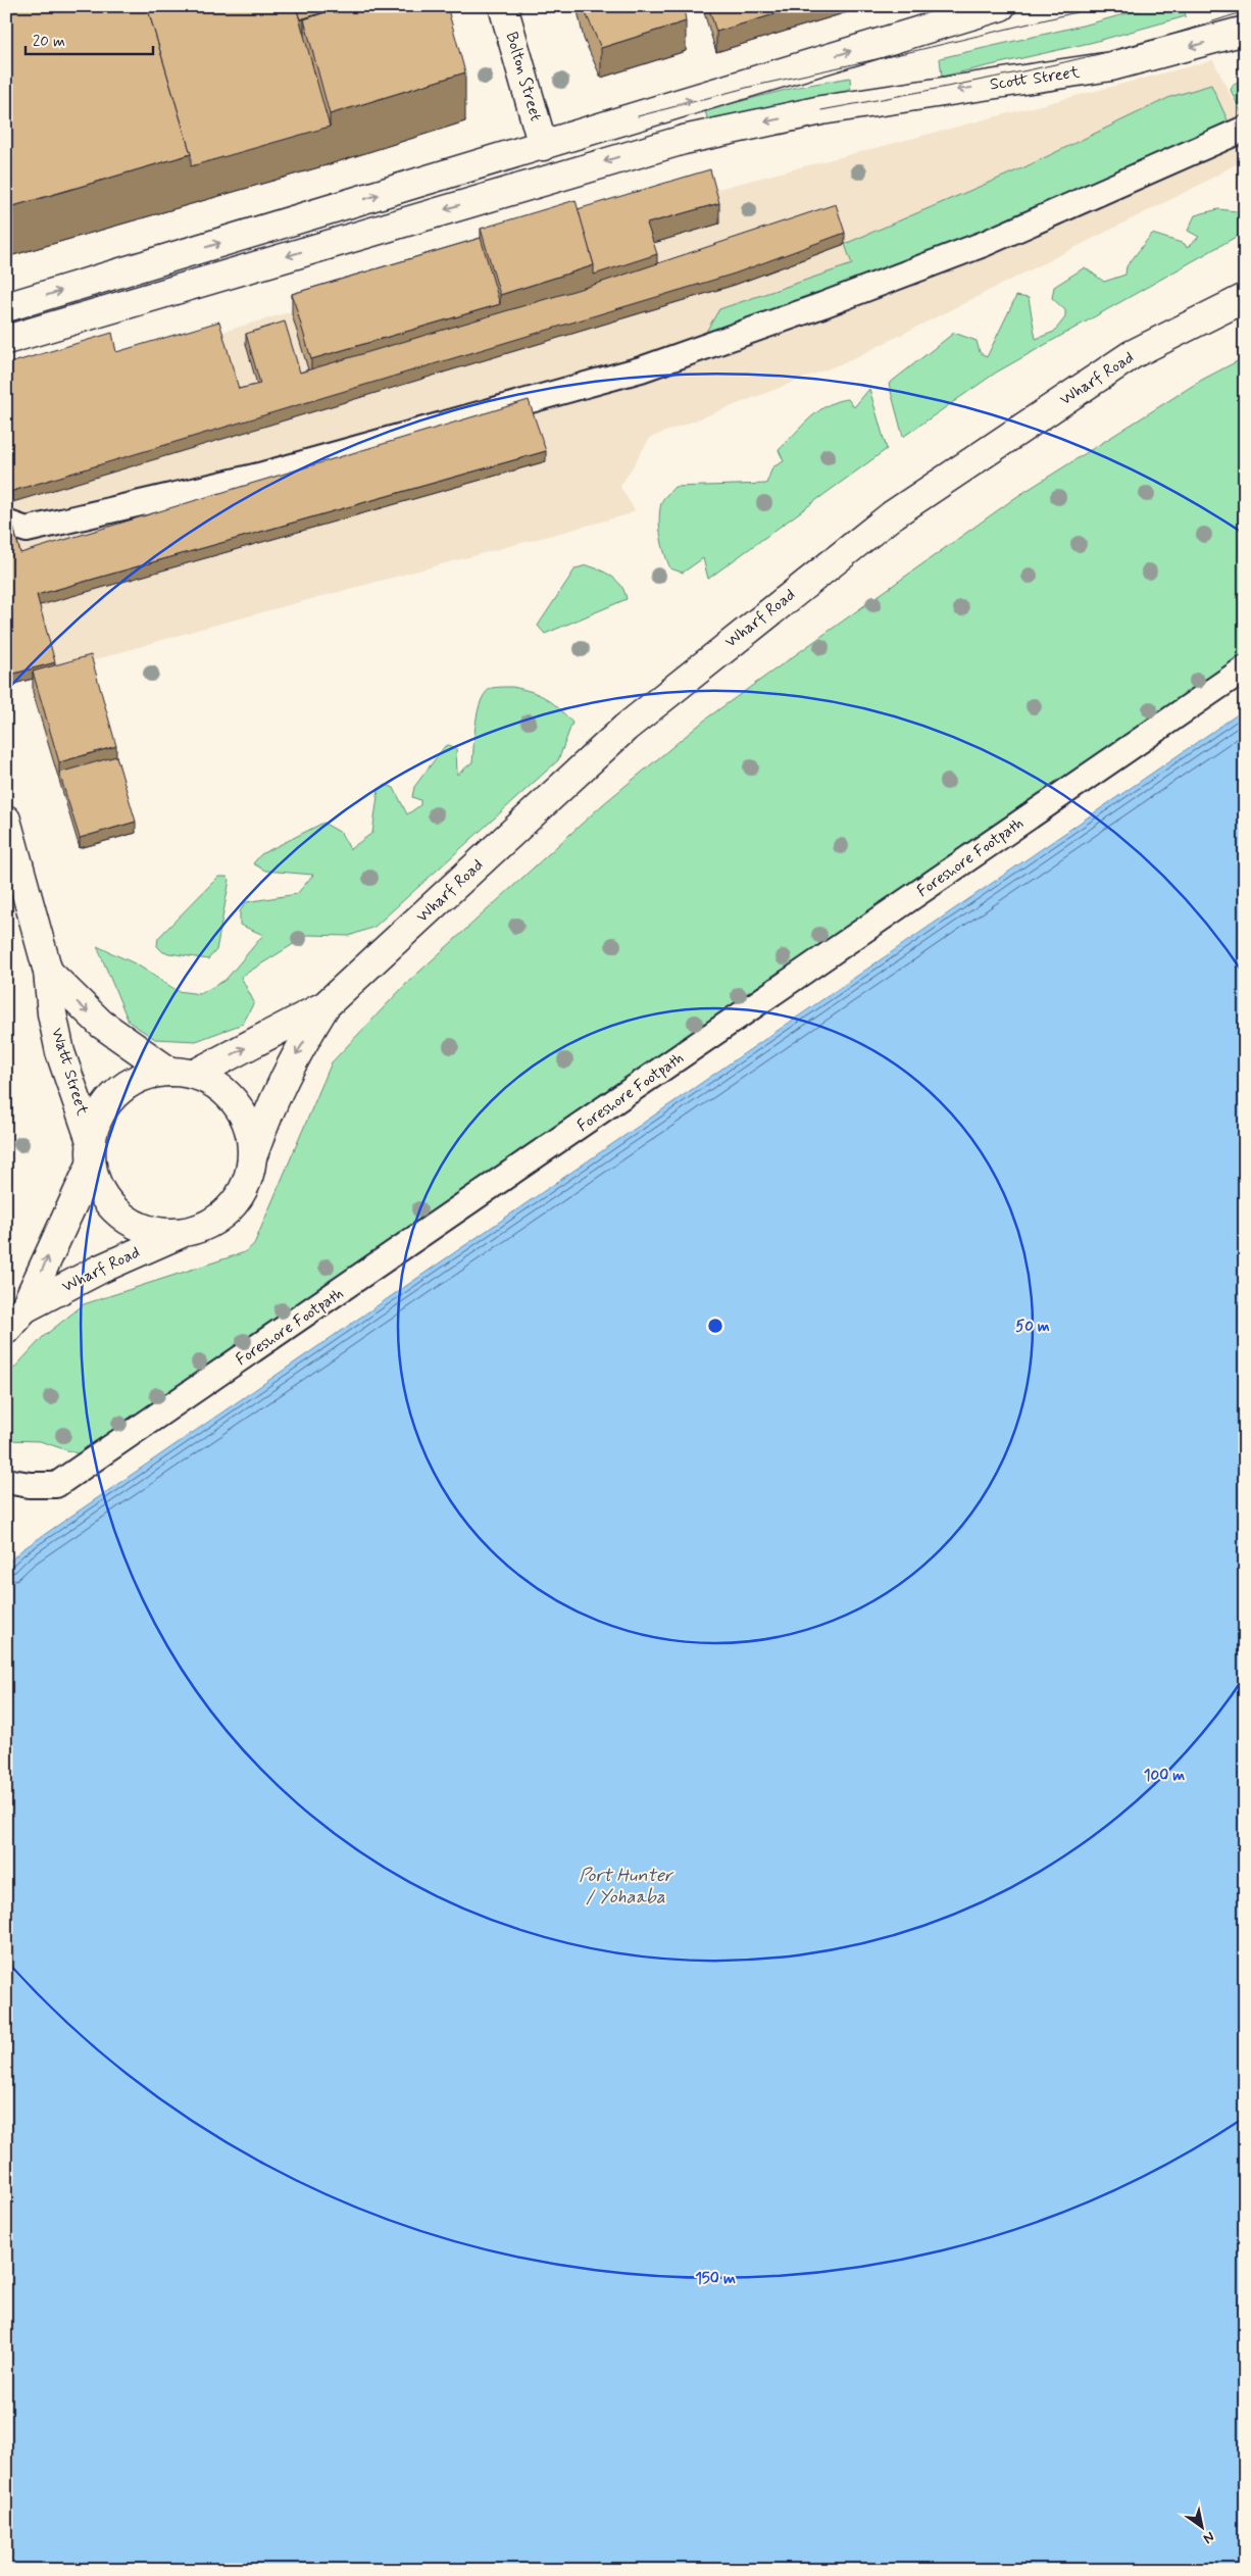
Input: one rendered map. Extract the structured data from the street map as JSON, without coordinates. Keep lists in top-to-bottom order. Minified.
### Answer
{"streets":{"main road":["Bolton Street","Scott Street","Wharf Road","Watt Street"],"street":["Foreshore Footpath"]},"crossings":[["Wharf Road","Watt Street"]],"water":["Port Hunter / Yohaaba"],"scale_bar":"20 m","north":"bottom right","rings":["50 m","100 m","150 m"]}
